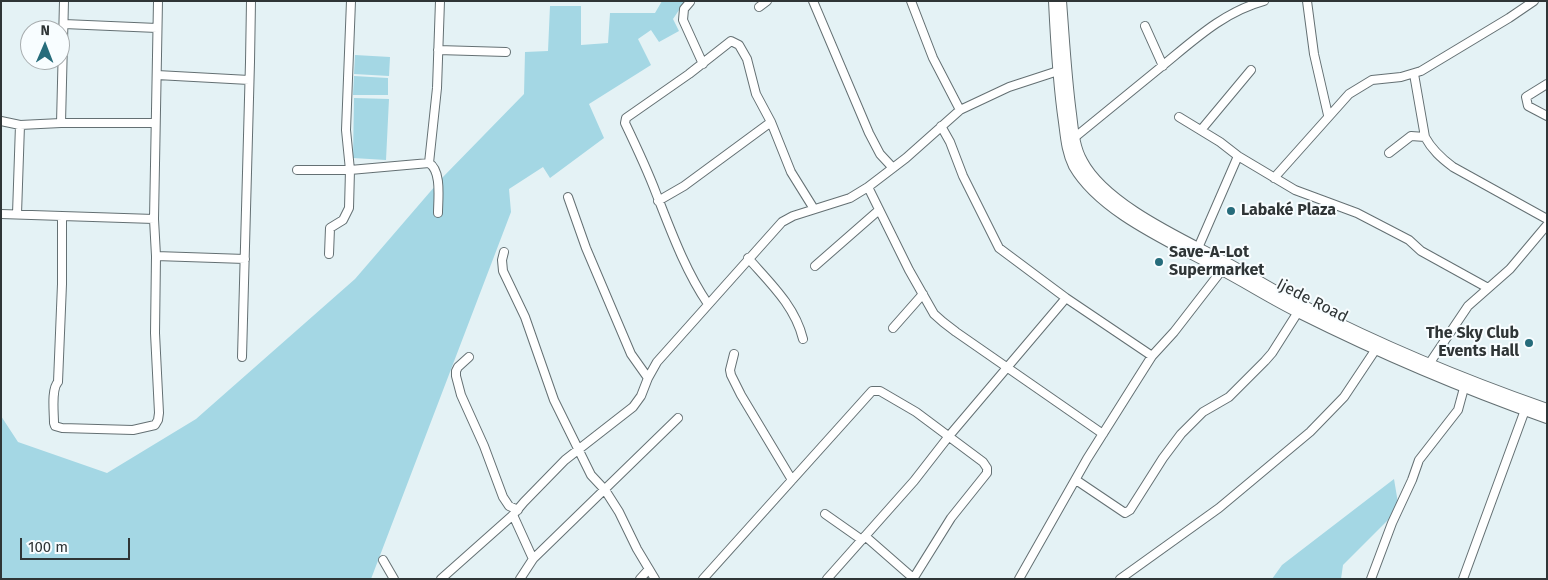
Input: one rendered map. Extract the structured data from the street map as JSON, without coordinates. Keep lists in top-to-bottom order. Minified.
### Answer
{"streets":{"main road":["Ijede Road"]},"places":["Labaké Plaza","Save-A-Lot Supermarket","The Sky Club Events Hall"],"scale_bar":"100 m","north":"top"}
